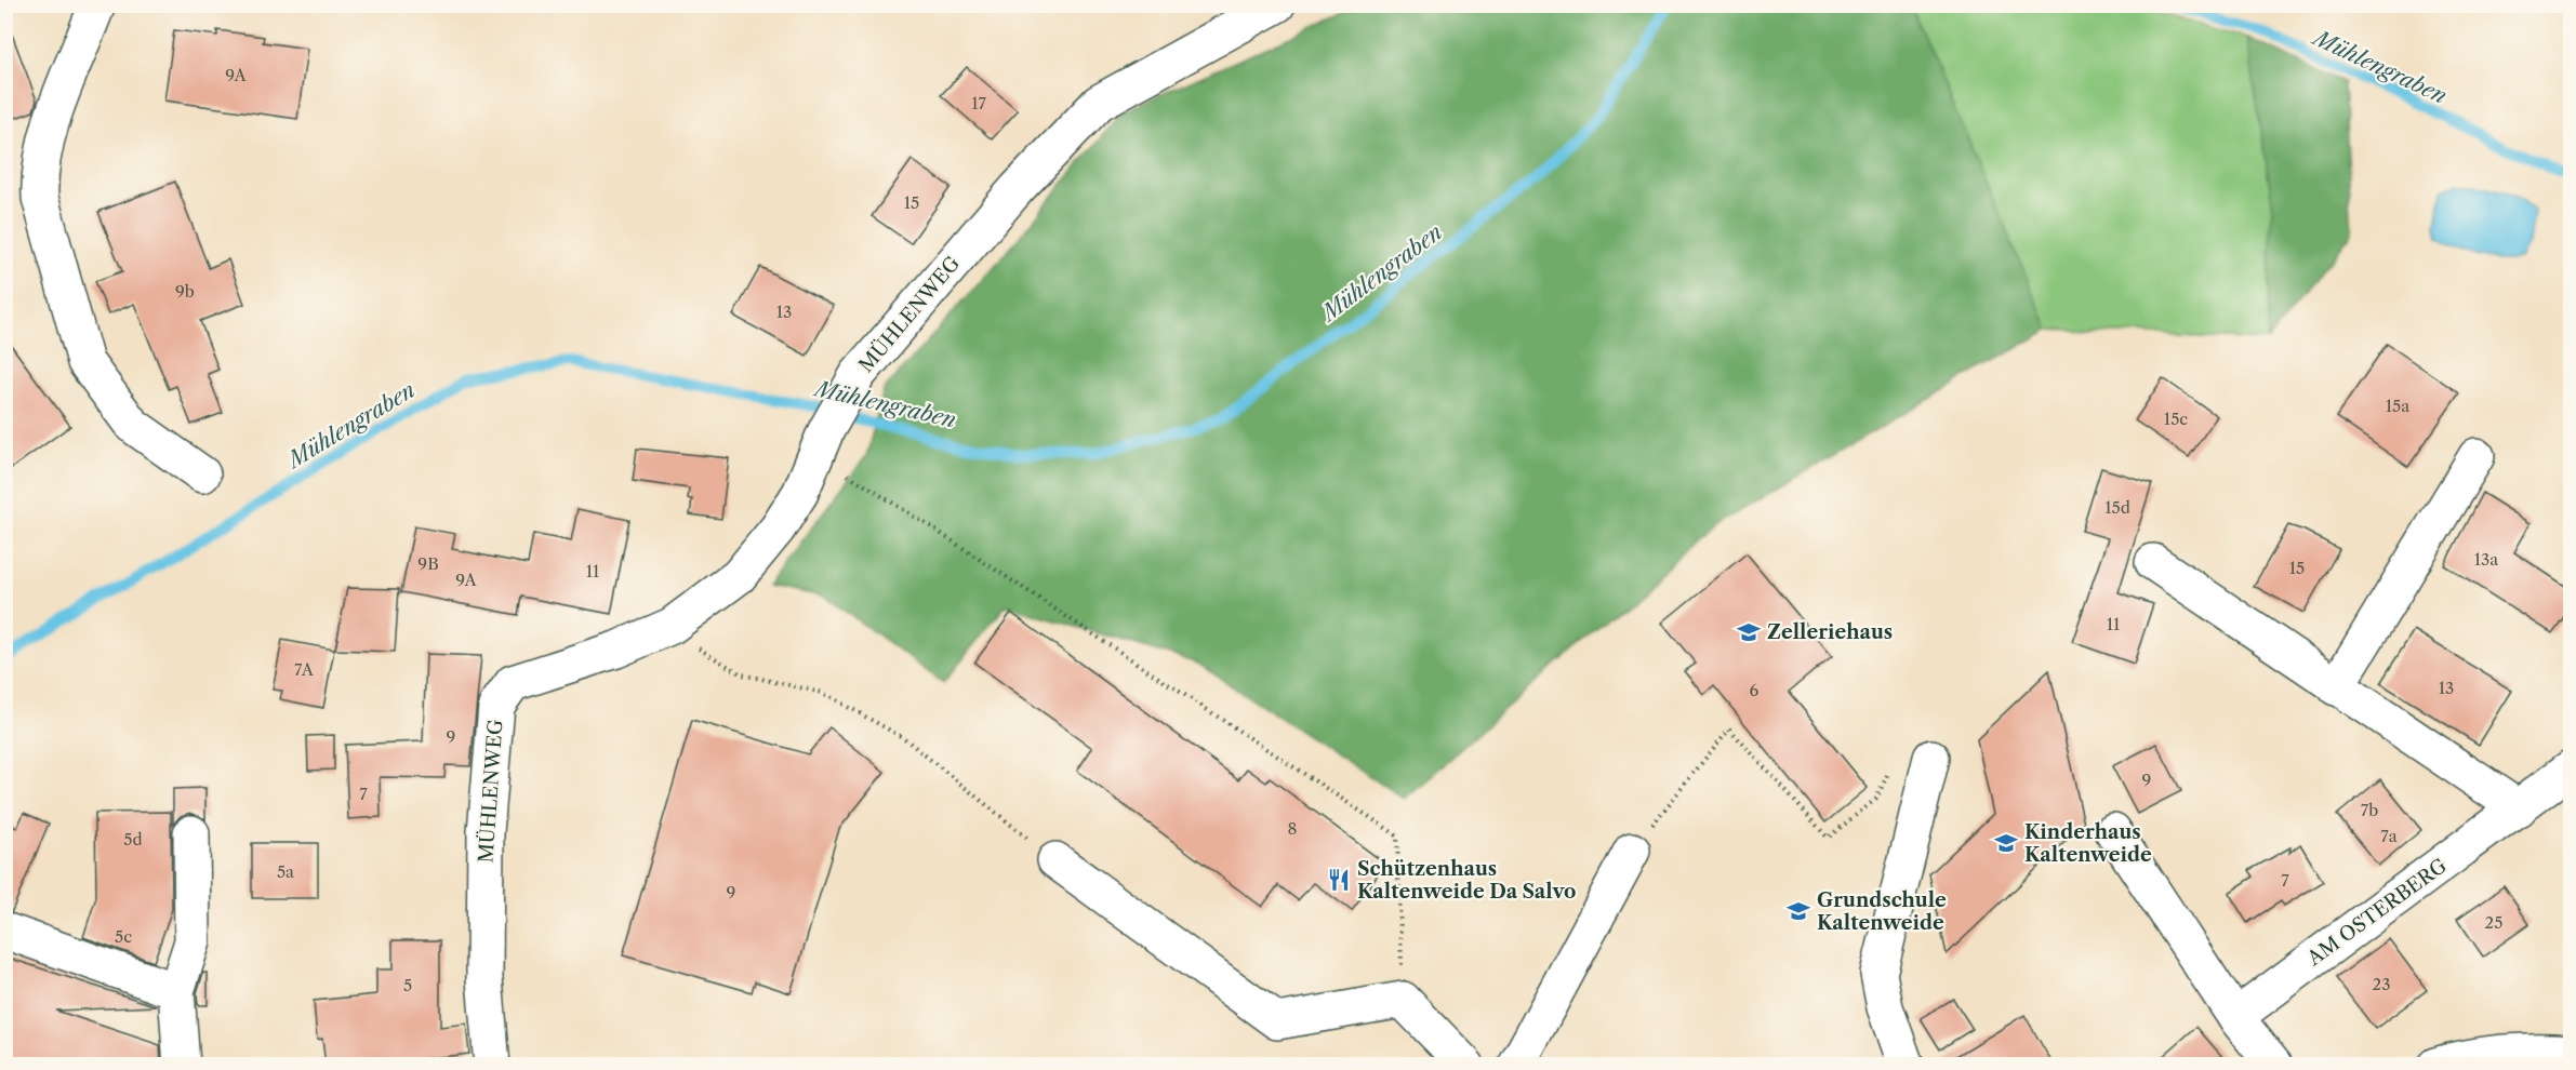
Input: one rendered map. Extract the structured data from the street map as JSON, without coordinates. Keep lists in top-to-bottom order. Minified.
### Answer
{"streets":{"street":["MÜHLENWEG","AM OSTERBERG"]},"water":["Mühlengraben"],"places":{"school or university":["Zelleriehaus","Kinderhaus Kaltenweide","Grundschule Kaltenweide"],"restaurant":["Schützenhaus Kaltenweide Da Salvo"]},"house_numbers":["9A","17","15","9b","13","15a","15c","15d","13a","9B","15","11","9A","11","7A","13","6","9","9","7","7b","8","7a","5d","5a","7","9","25","5c","23","5"]}
